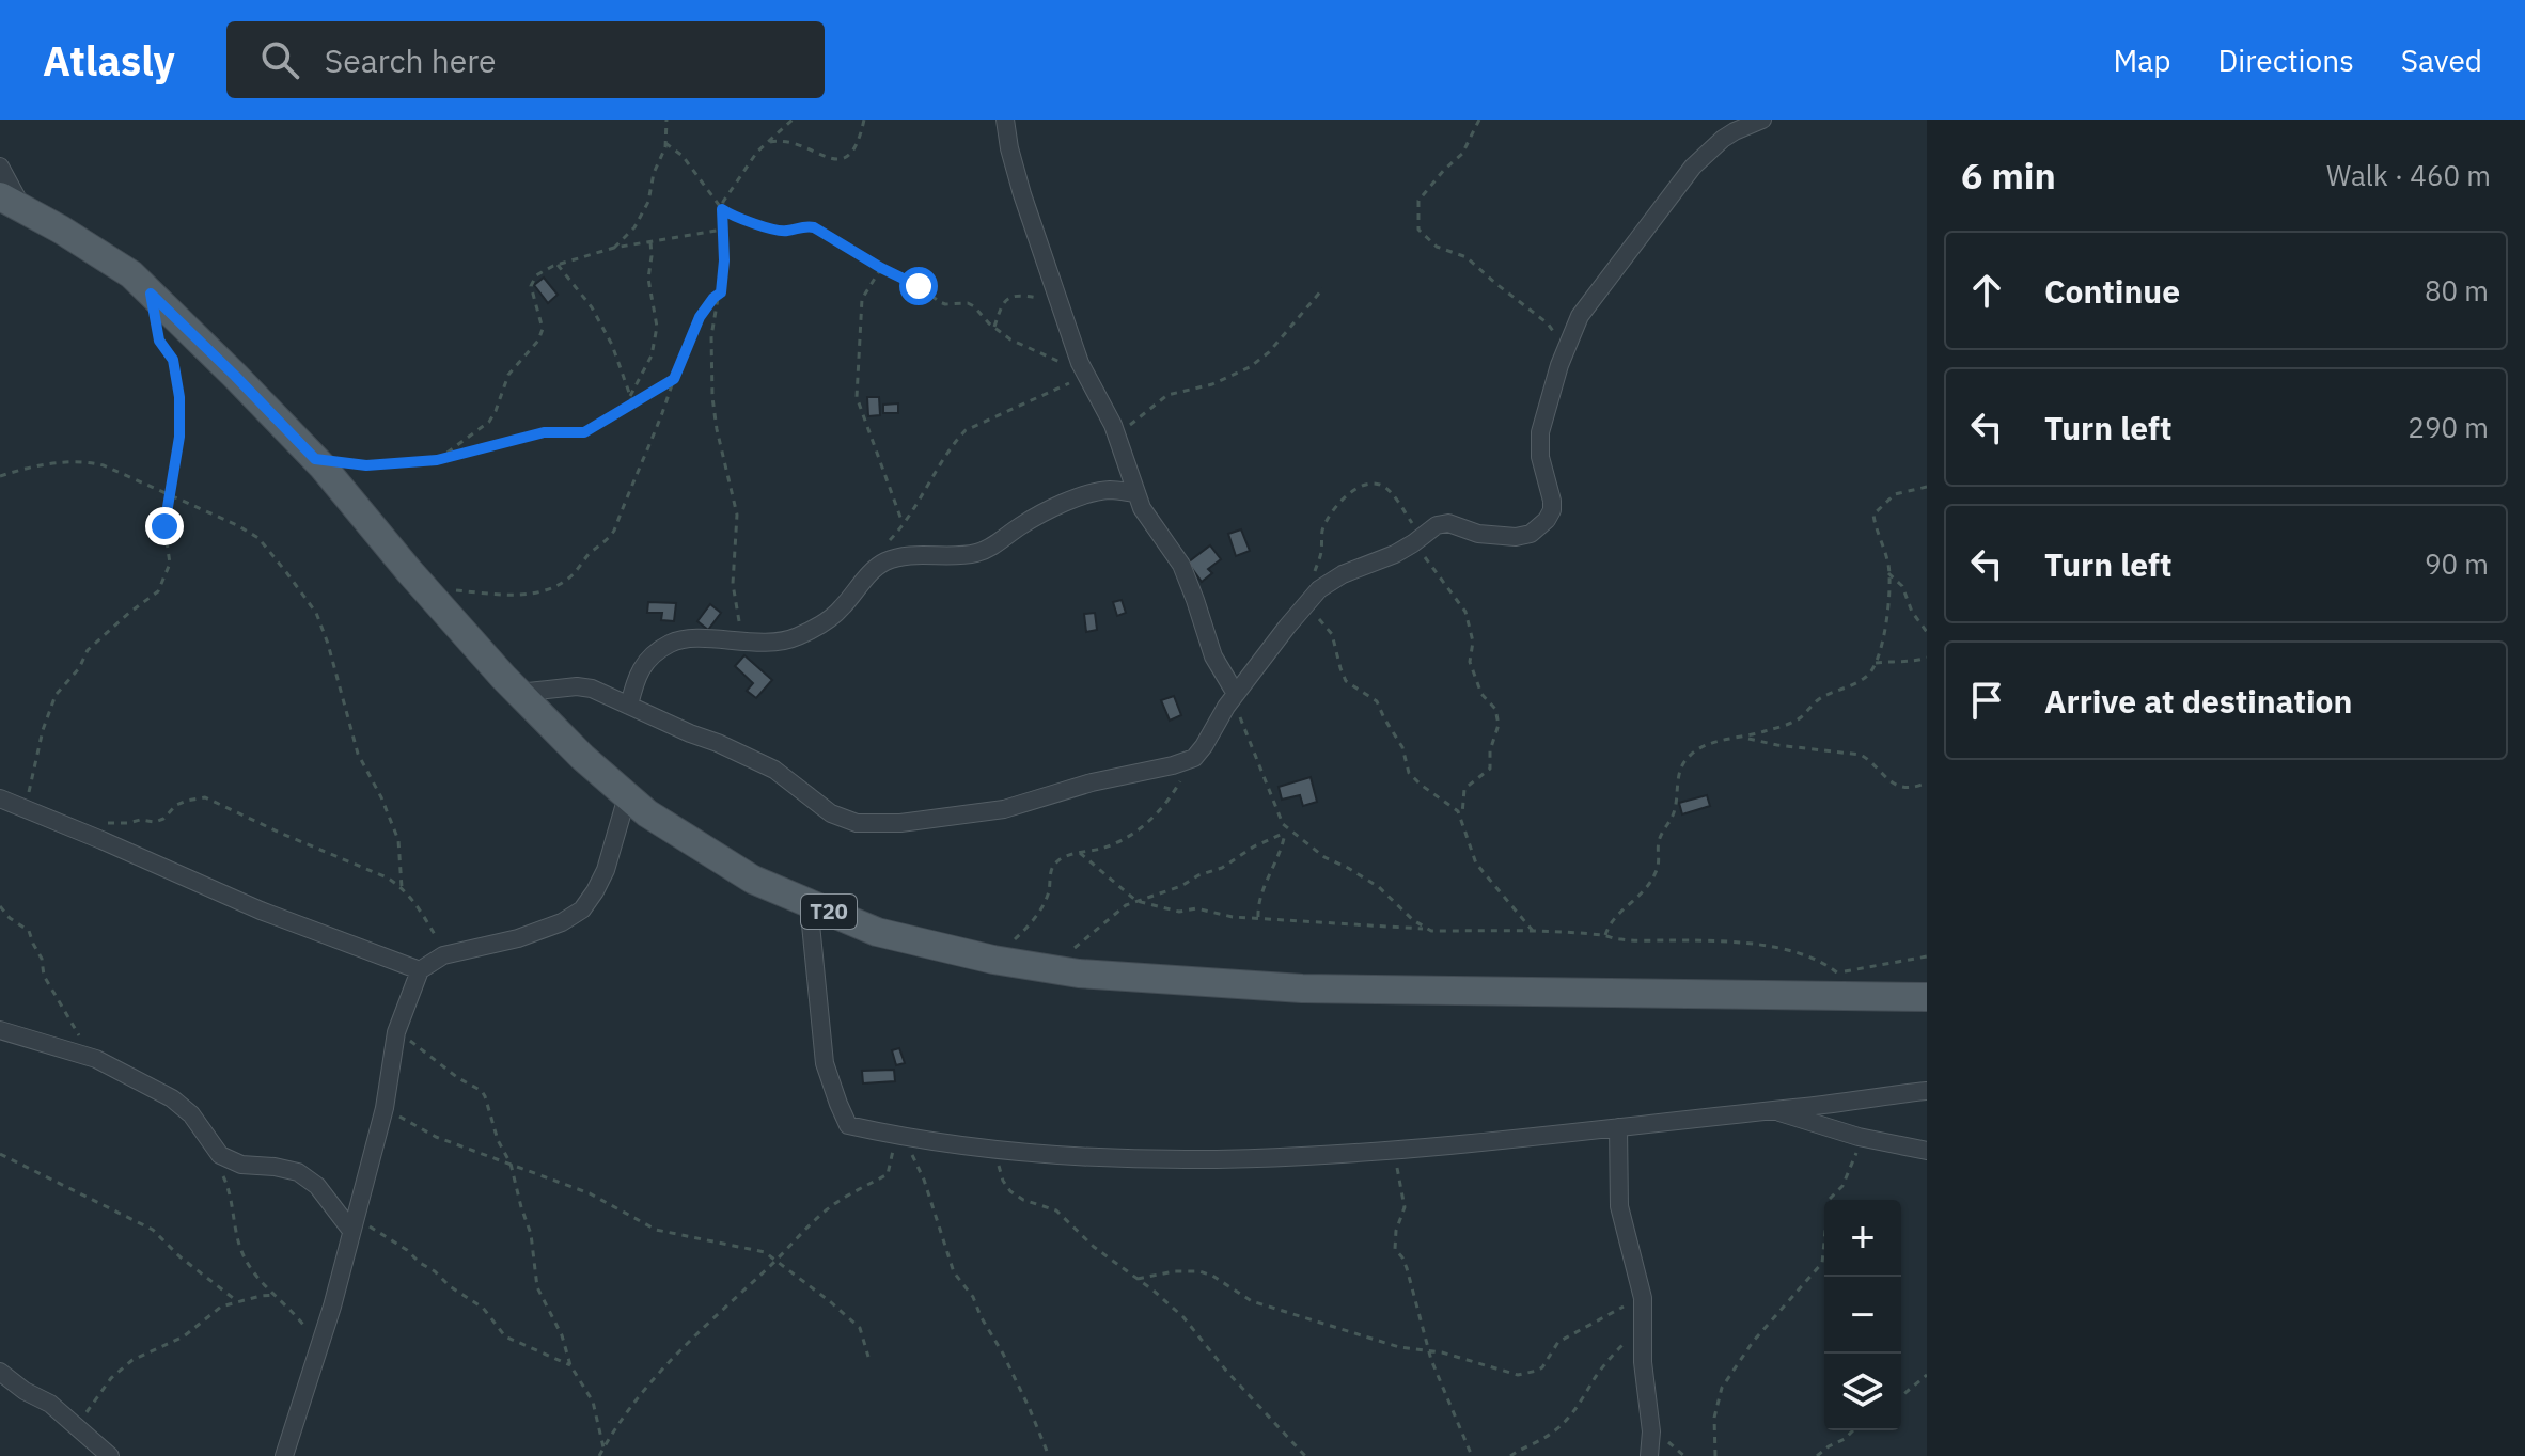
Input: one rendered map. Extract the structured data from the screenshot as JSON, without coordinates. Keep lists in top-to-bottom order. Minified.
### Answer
{"streets":{"main road":["T20"]},"page":{"header":"Atlasly","search":"Search here","nav":["Map","Directions","Saved"],"heading":["6 min","Walk · 460 m"],"list":[["Continue","80 m"],["Turn left","290 m"],["Turn left","90 m"],"Arrive at destination"],"map_buttons":["+","−"]}}
